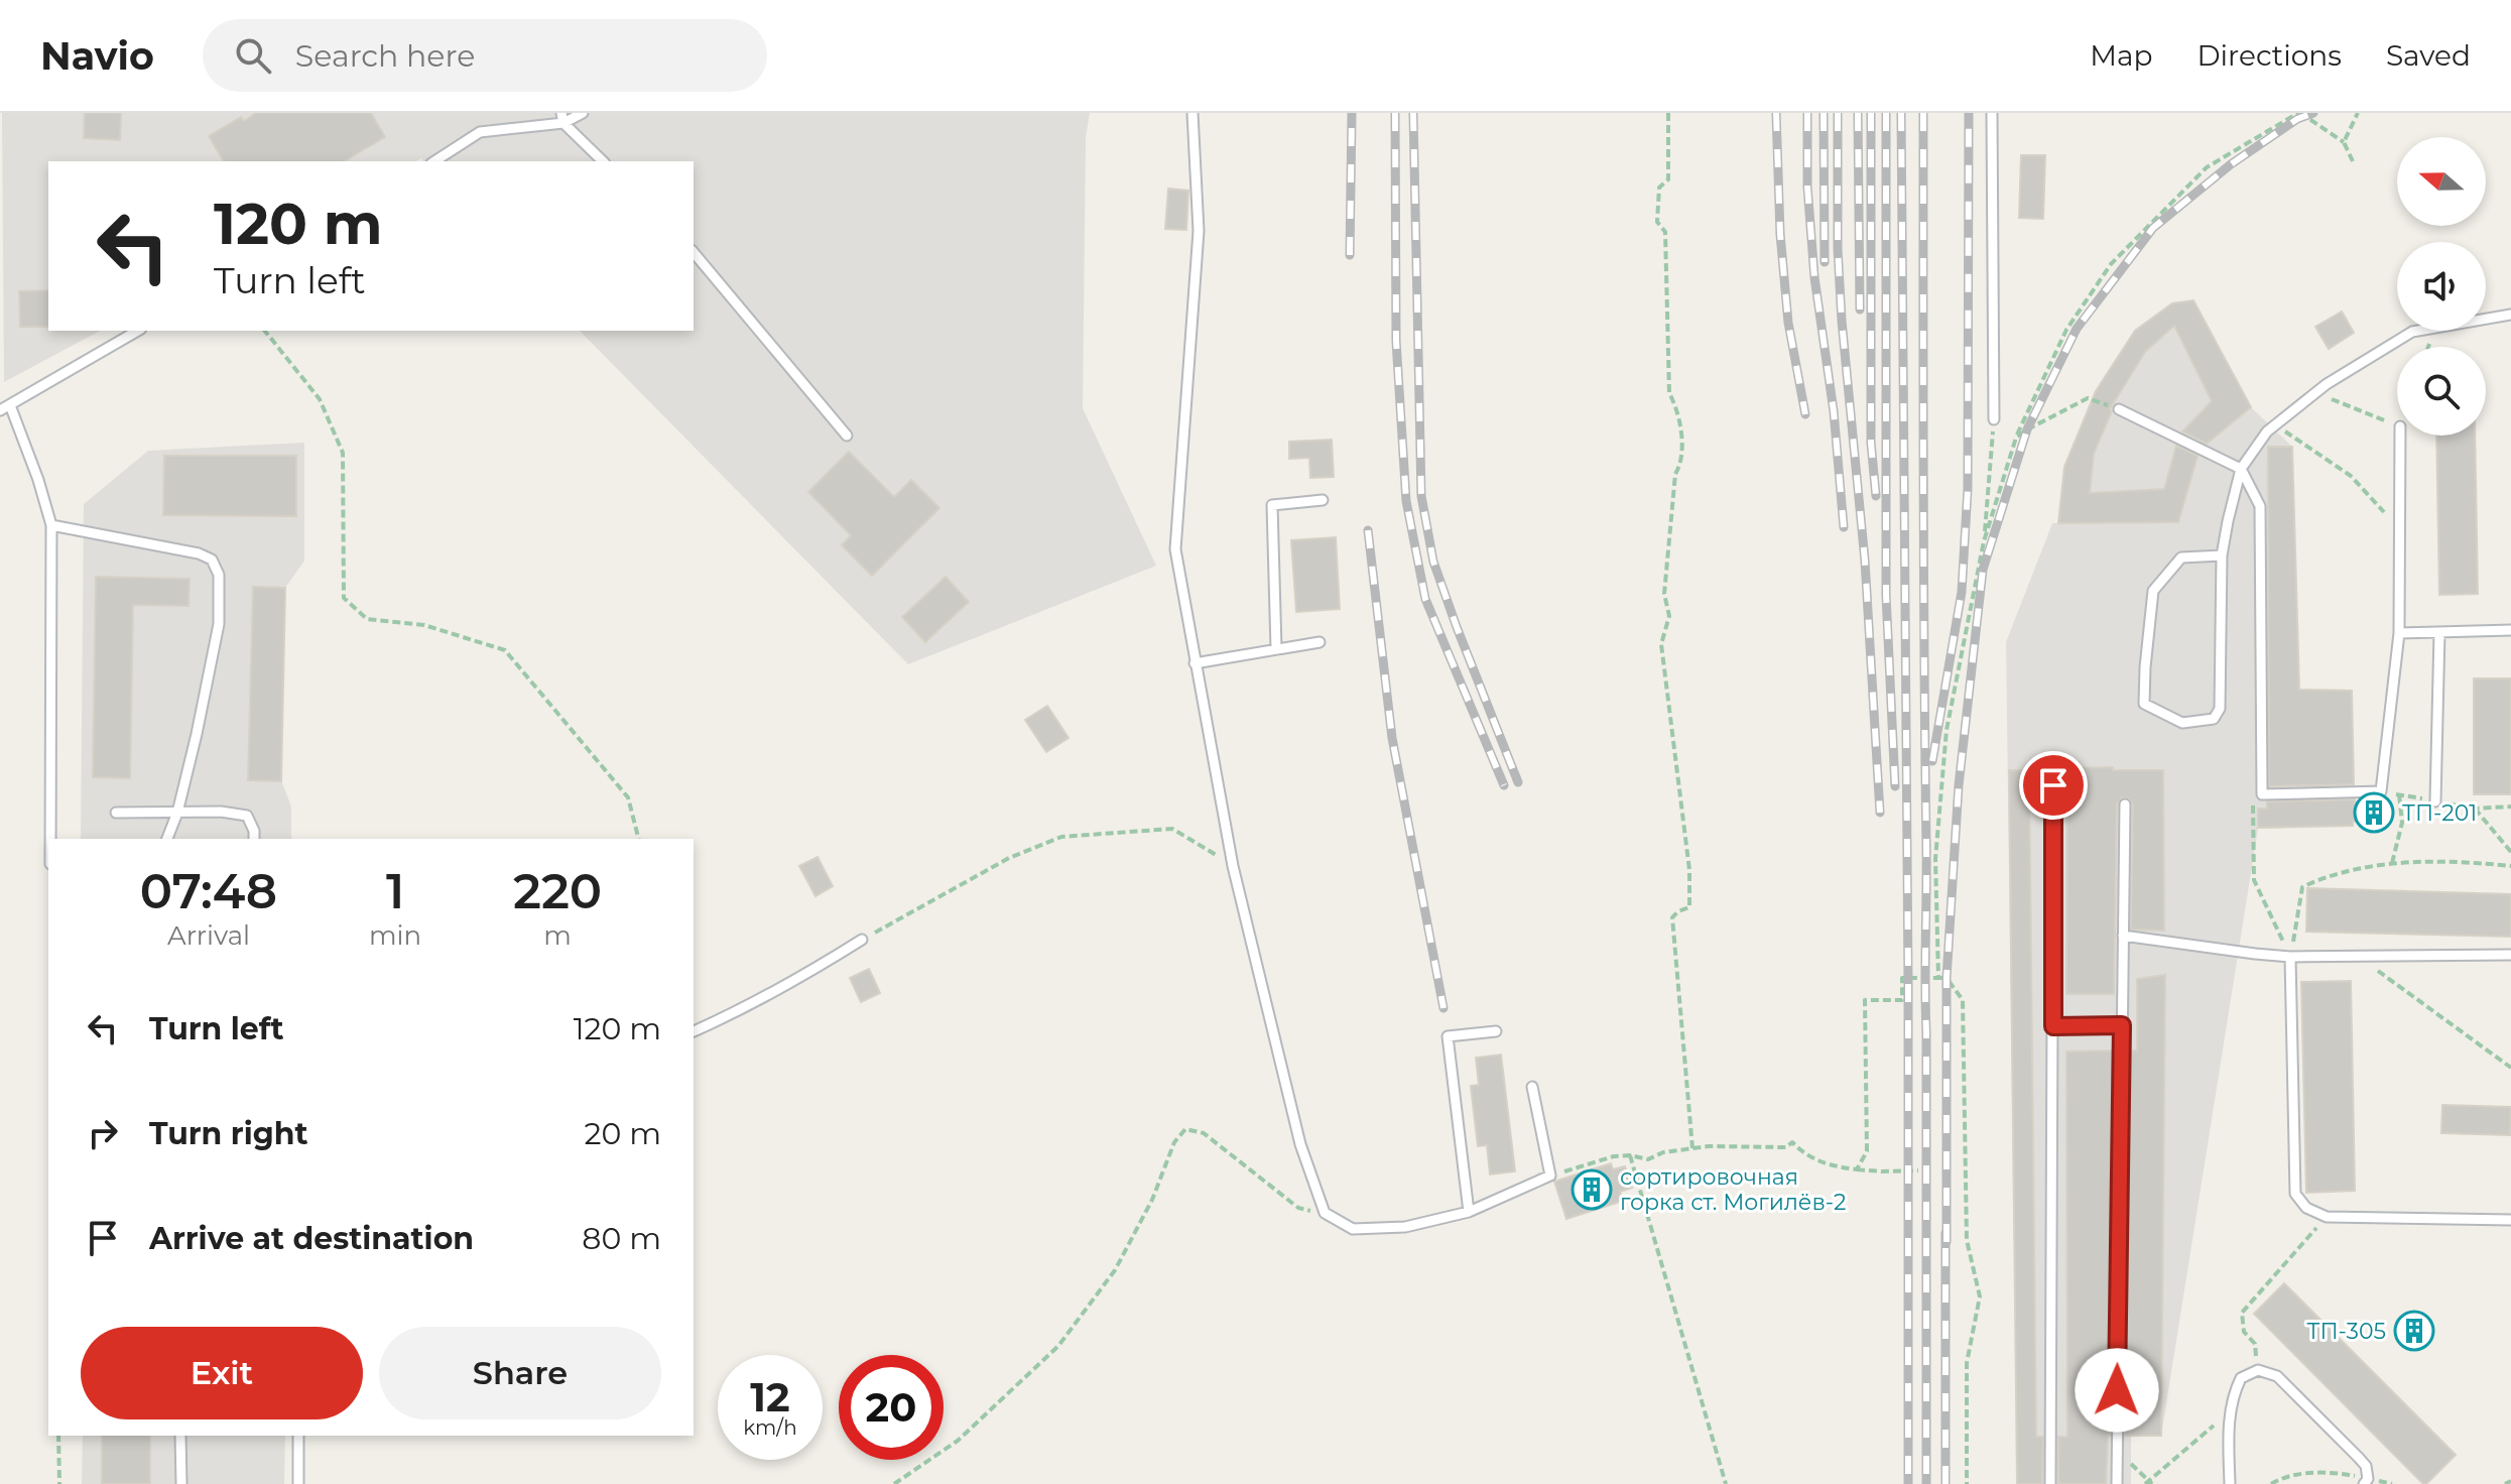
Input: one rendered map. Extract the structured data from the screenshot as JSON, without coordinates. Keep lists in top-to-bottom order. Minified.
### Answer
{"places":{"building":["ТП-201","сортировочная горка ст. Могилёв-2","ТП-305"]},"north":"left","page":{"header":"Navio","search":"Search here","nav":["Map","Directions","Saved"],"turn":["120 m","Turn left"],"eta":["07:48","Arrival","1","min","220","m"],"list":[{"name":"Turn left","value":"120 m"},{"name":"Turn right","value":"20 m"},{"name":"Arrive at destination","value":"80 m"}],"buttons":["Exit","Share"],"speed":"12 km/h","limit":"20"}}
